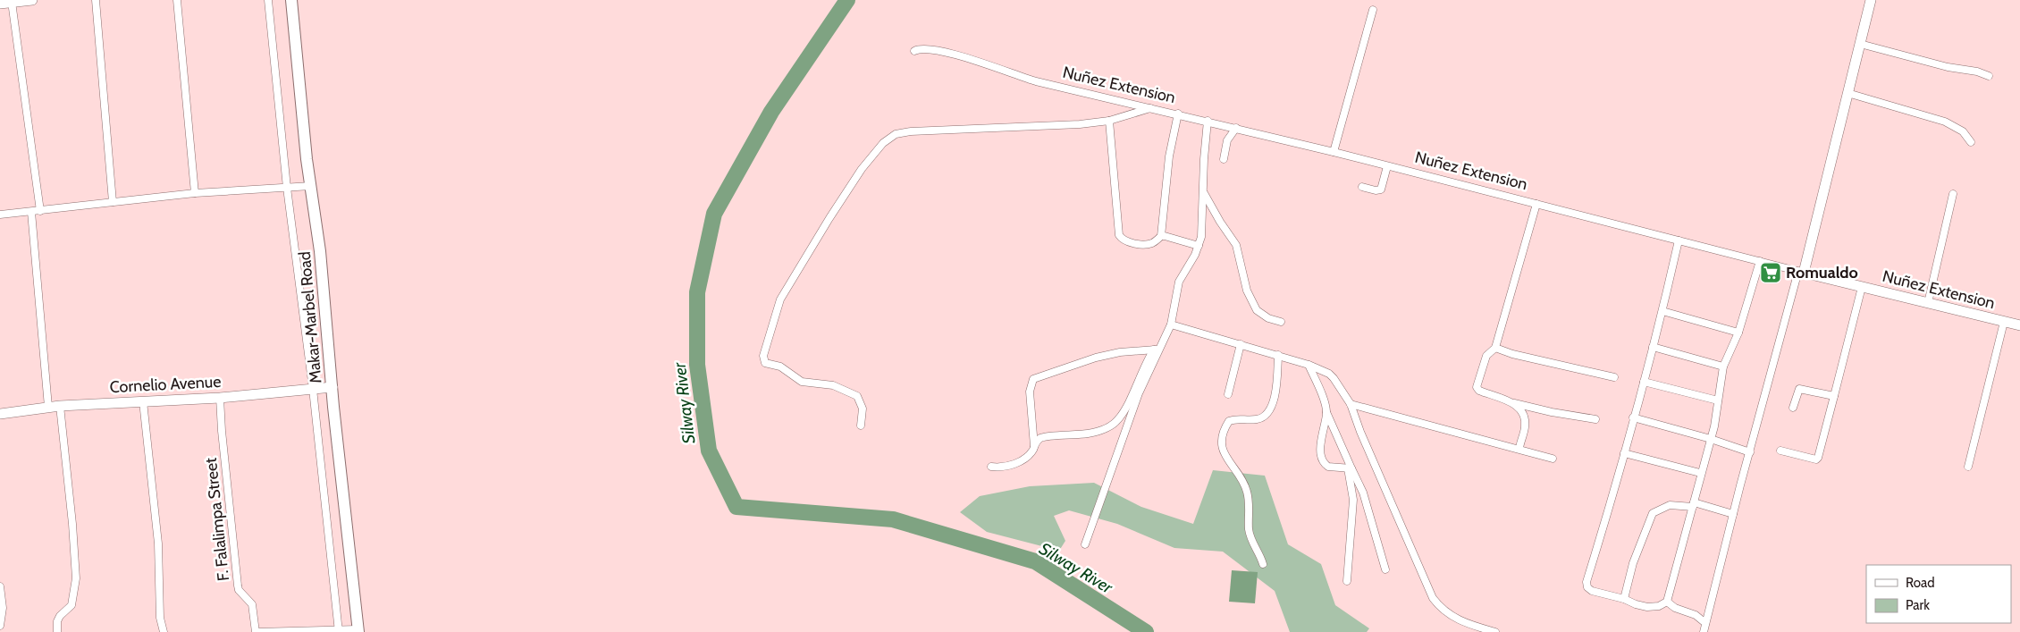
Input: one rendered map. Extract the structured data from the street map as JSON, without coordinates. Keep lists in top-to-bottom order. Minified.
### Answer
{"streets":{"main road":["Makar-Marbel Road"],"street":["Nuñez Extension","Cornelio Avenue","F. Falalimpa Street"]},"crossings":[["Makar-Marbel Road","Cornelio Avenue"],["Cornelio Avenue","F. Falalimpa Street"]],"water":["Silway River"],"places":{"supermarket":["Romualdo"]},"legend":["Road","Park"]}
